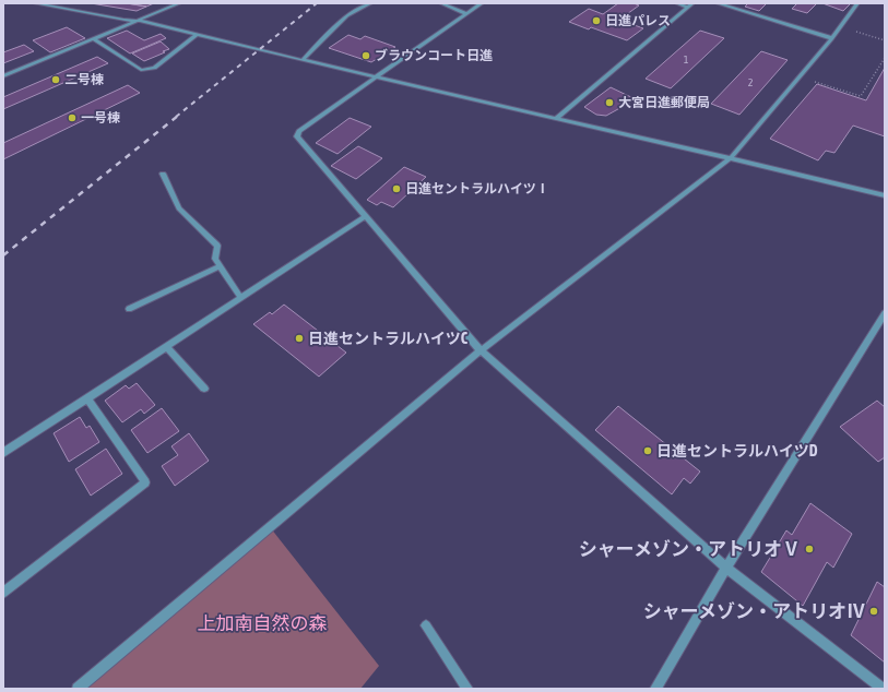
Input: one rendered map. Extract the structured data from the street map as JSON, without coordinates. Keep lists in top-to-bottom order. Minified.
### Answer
{"parks":["上加南自然の森"],"places":["日進パレス","ブラウンコート日進","二号棟","大宮日進郵便局","一号棟","日進セントラルハイツⅠ","日進セントラルハイツC","日進セントラルハイツD","シャーメゾン・アトリオⅤ","シャーメゾン・アトリオⅣ"],"house_numbers":["1","2"]}
